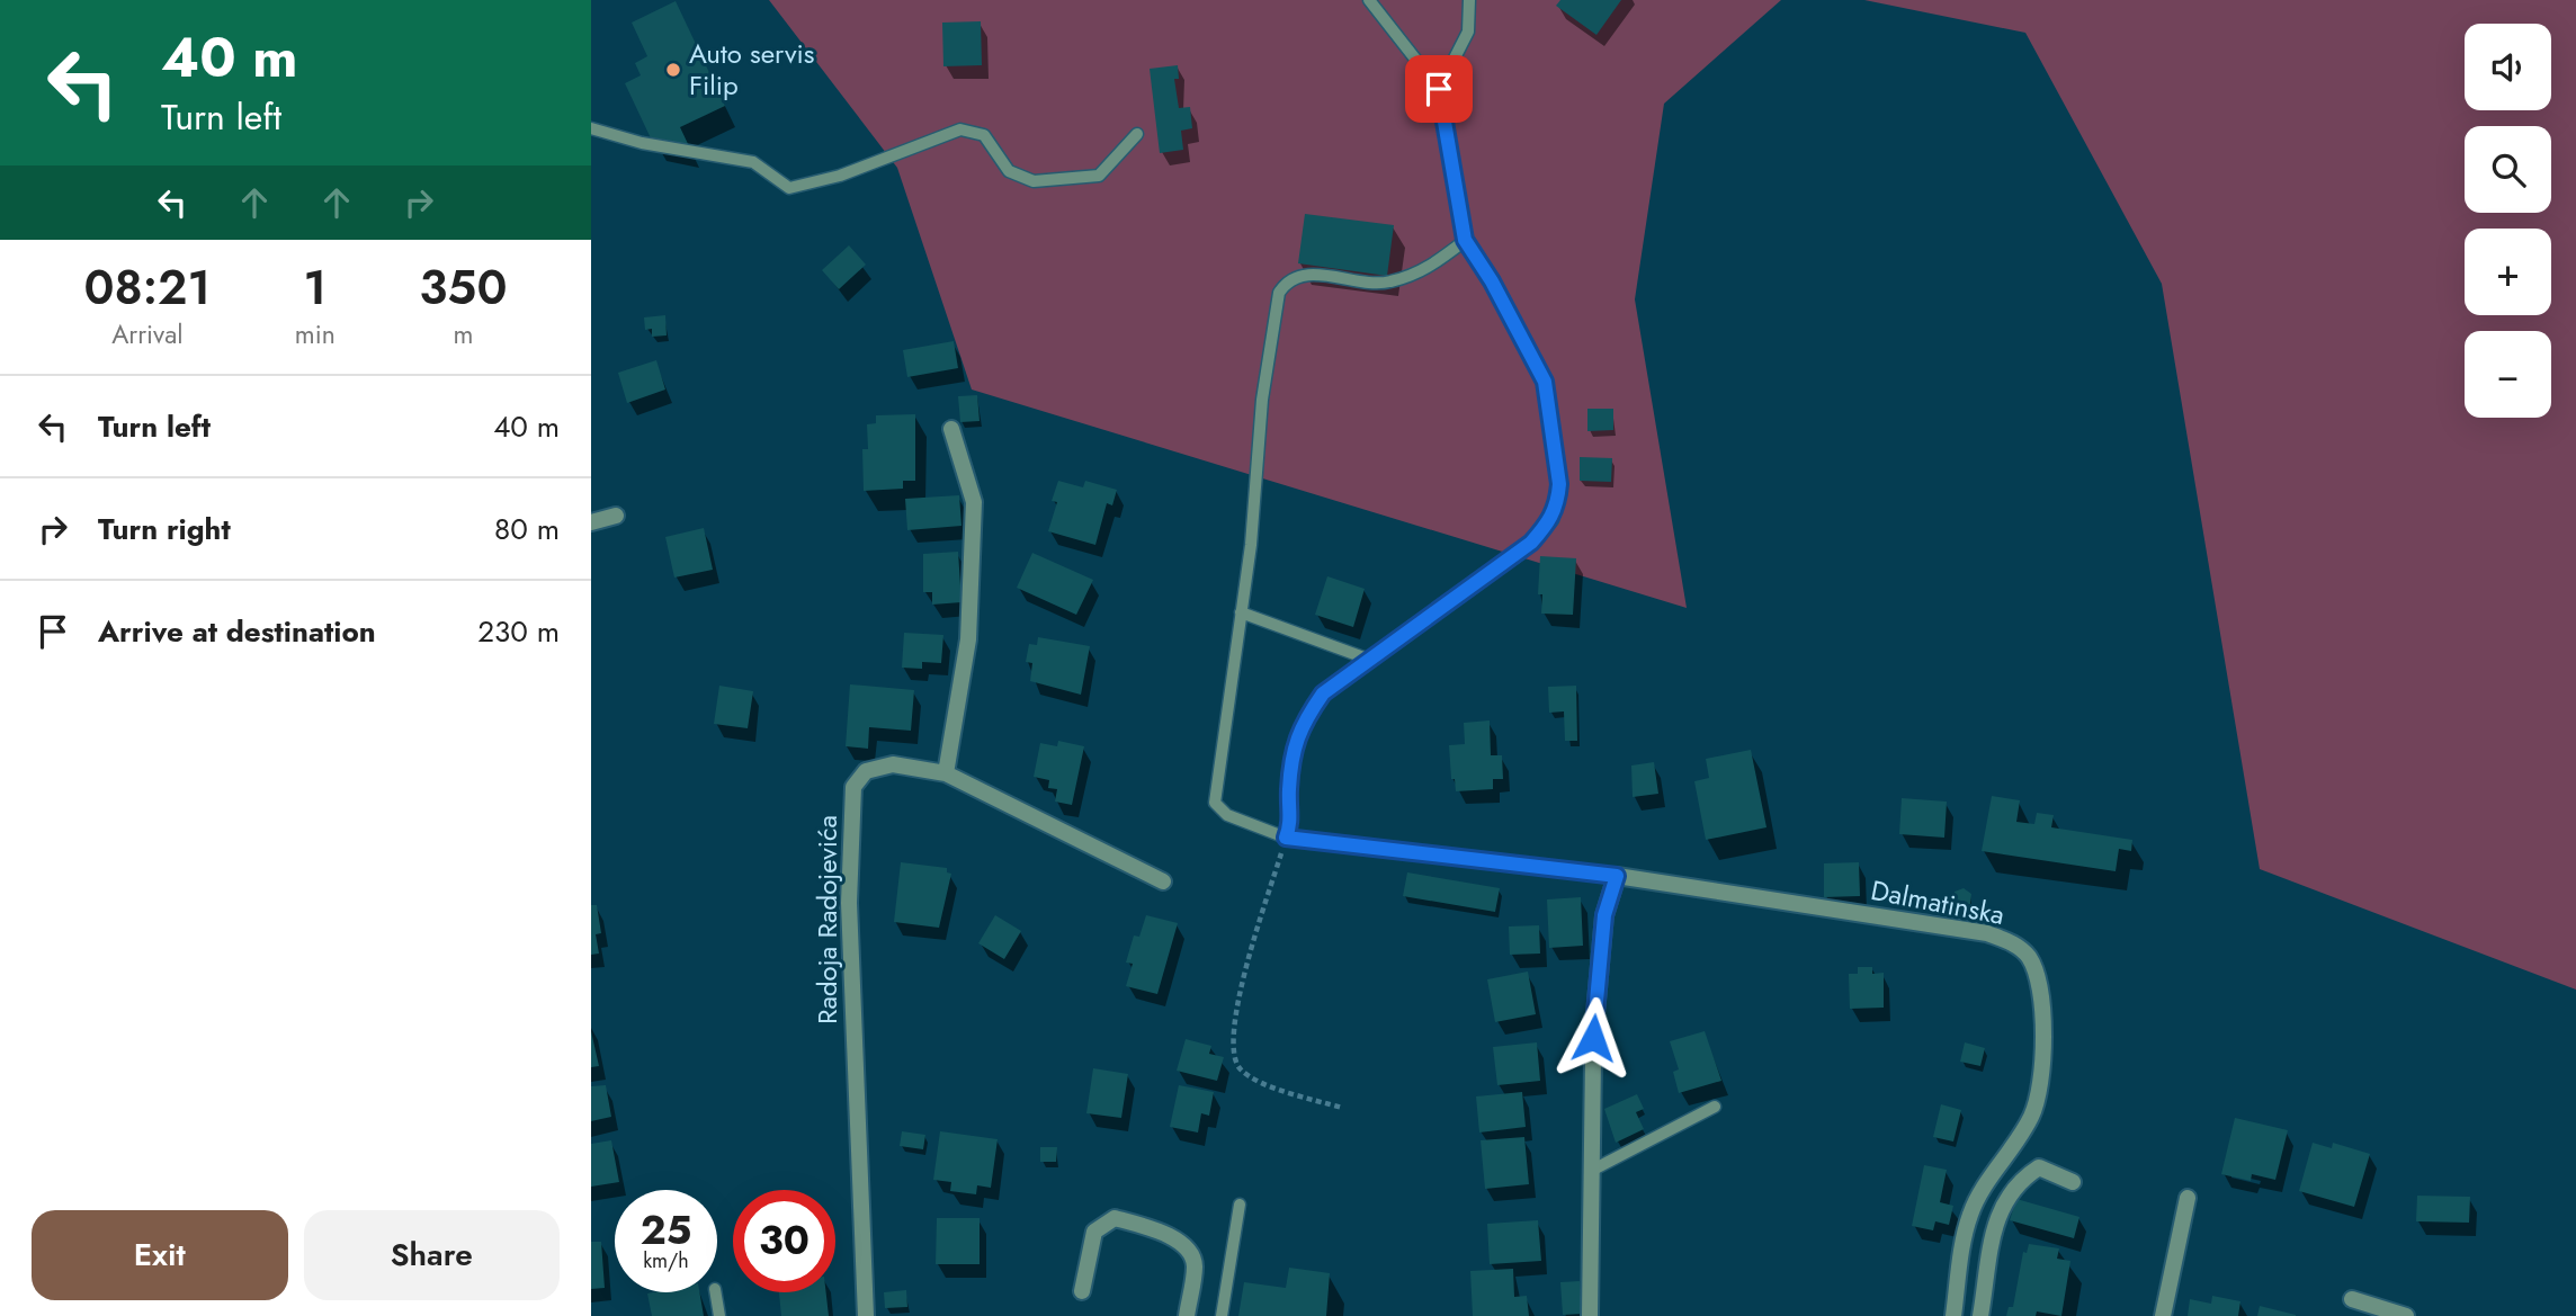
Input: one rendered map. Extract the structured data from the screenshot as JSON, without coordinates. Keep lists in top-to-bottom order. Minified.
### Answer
{"streets":{"street":["Dalmatinska","Radoja Radojevića"]},"places":["Auto servis Filip"],"page":{"turn":["40 m","Turn left"],"map_buttons":["+","−"],"eta":["08:21","Arrival","1","min","350","m"],"list":[{"name":"Turn left","value":"40 m"},{"name":"Turn right","value":"80 m"},{"name":"Arrive at destination","value":"230 m"}],"speed":"25 km/h","limit":"30","buttons":["Exit","Share"]}}
